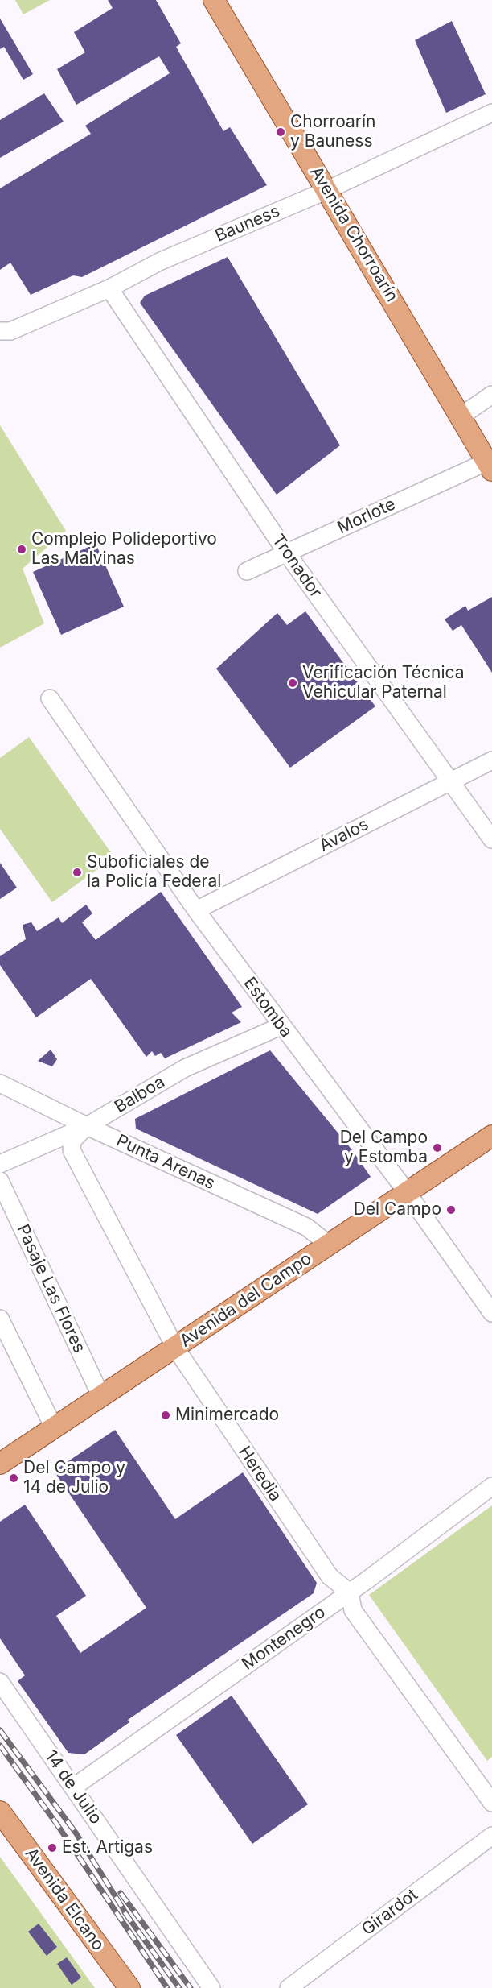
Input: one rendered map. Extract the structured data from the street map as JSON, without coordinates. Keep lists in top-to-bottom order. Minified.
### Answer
{"streets":{"main road":["Avenida Chorroarín","Avenida del Campo","Avenida Elcano"],"street":["Bauness","Morlote","Tronador","Ávalos","Estomba","Balboa","Punta Arenas","Pasaje Las Flores","Heredia","Montenegro","14 de Julio","Girardot"]},"crossings":[["Bauness","Avenida Chorroarín"],["Bauness","Tronador"],["Avenida Chorroarín","Morlote"],["Morlote","Tronador"],["Tronador","Ávalos"],["Ávalos","Estomba"],["Estomba","Balboa"],["Estomba","Avenida del Campo"],["Balboa","Punta Arenas"],["Balboa","Heredia"],["Punta Arenas","Avenida del Campo"],["Punta Arenas","Heredia"],["Pasaje Las Flores","Avenida del Campo"],["Avenida del Campo","Heredia"],["Heredia","Montenegro"],["Montenegro","14 de Julio"]],"places":["Chorroarín y Bauness","Complejo Polideportivo Las Malvinas","Verificación Técnica Vehicular Paternal","Suboficiales de la Policía Federal","Del Campo y Estomba","Del Campo","Minimercado","Del Campo y 14 de Julio","Est. Artigas"]}
